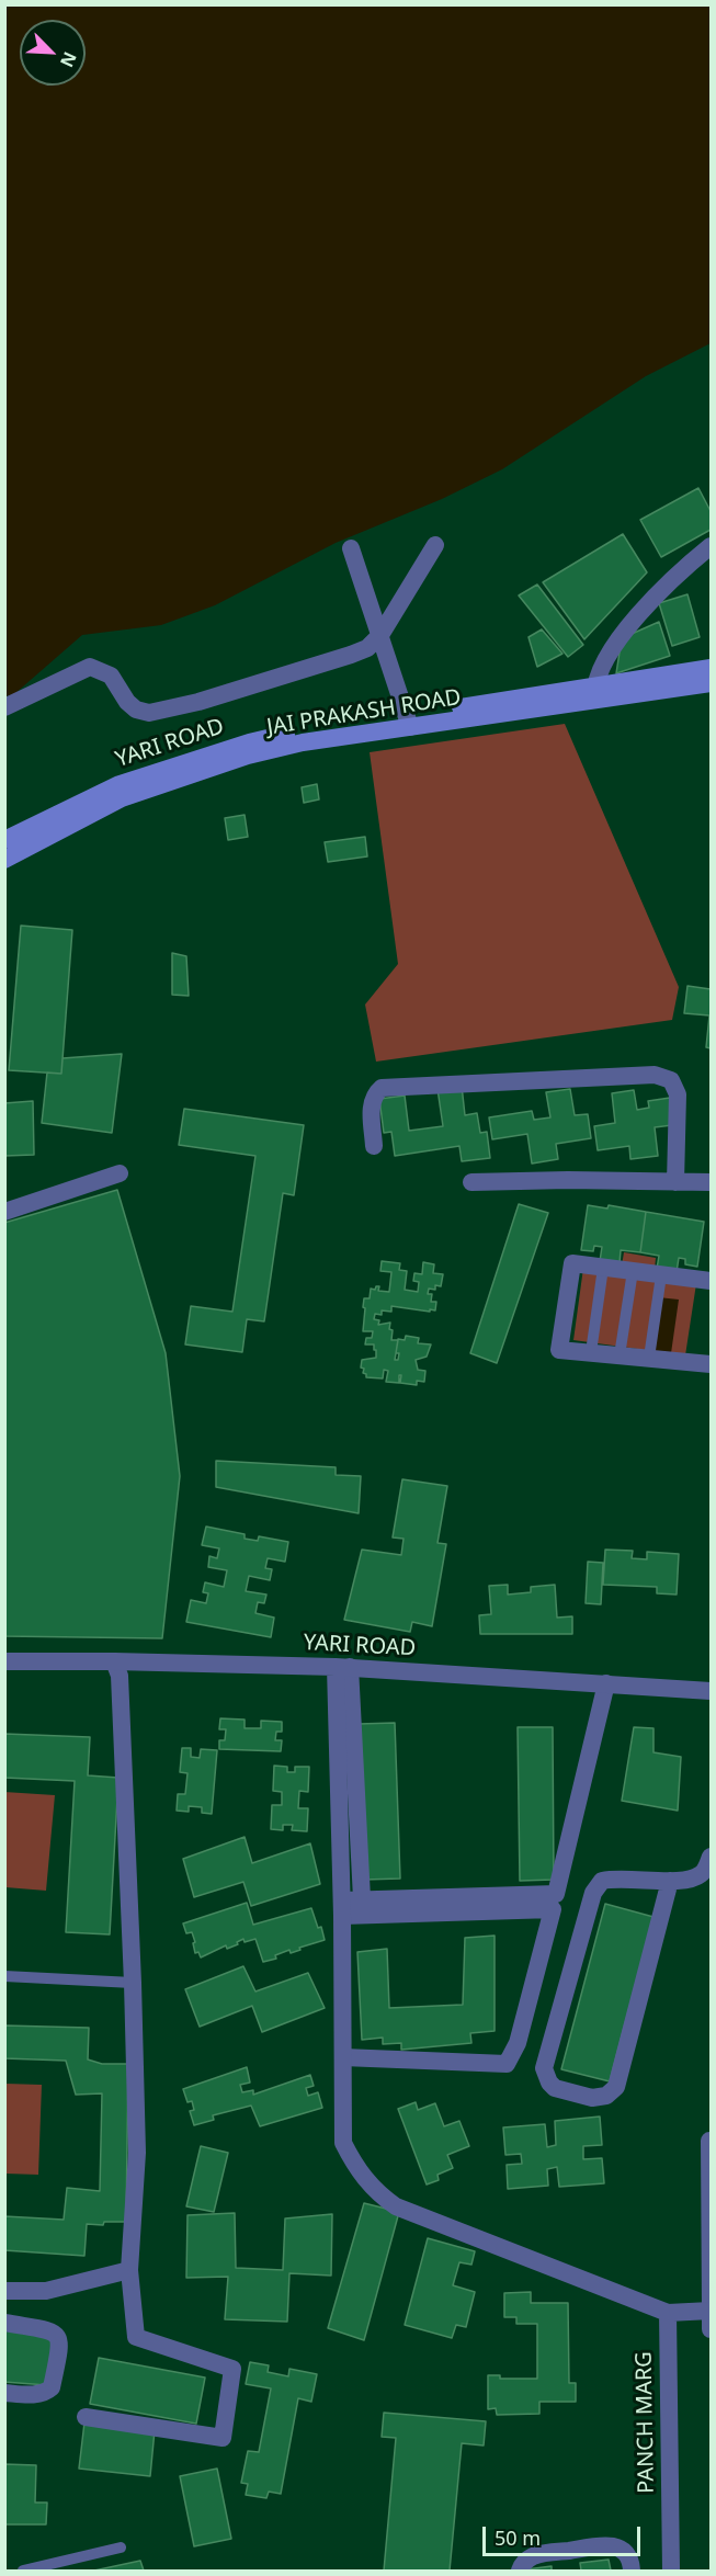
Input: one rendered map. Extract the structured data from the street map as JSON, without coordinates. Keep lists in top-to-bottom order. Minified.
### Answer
{"streets":{"main road":["JAI PRAKASH ROAD","YARI ROAD"],"street":["PANCH MARG"]},"crossings":[["JAI PRAKASH ROAD","YARI ROAD"]],"scale_bar":"50 m","north":"bottom right"}
